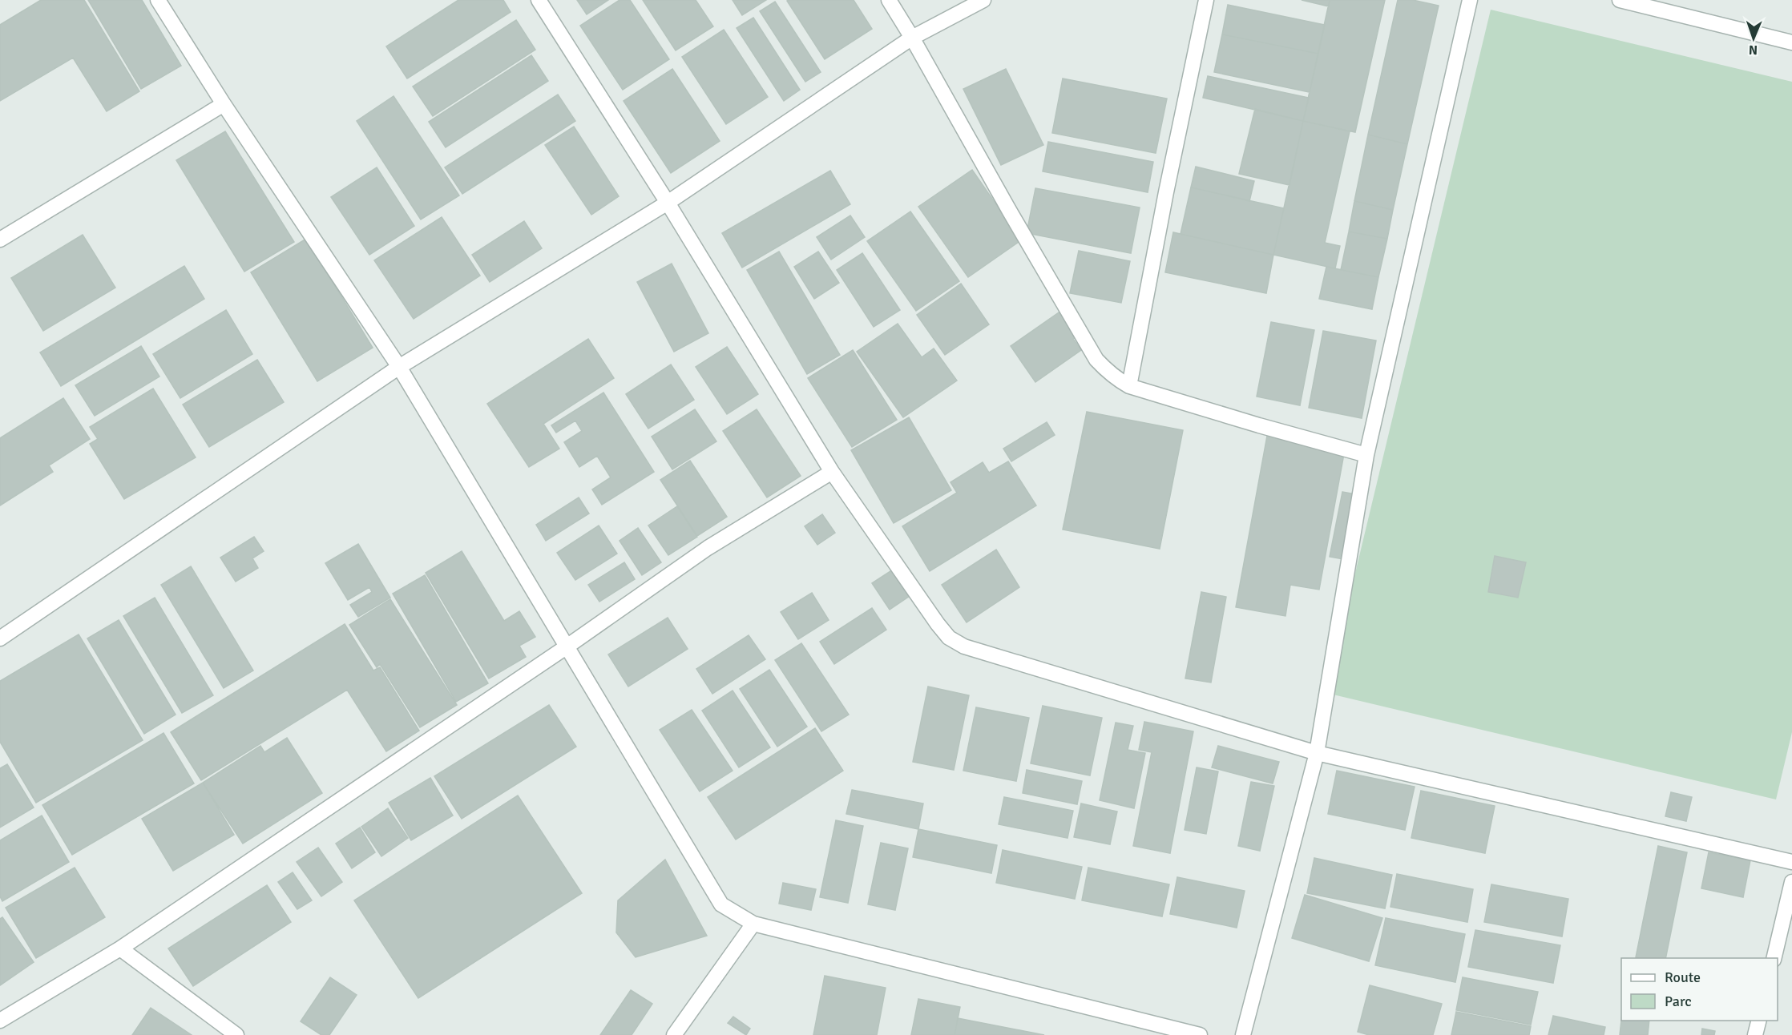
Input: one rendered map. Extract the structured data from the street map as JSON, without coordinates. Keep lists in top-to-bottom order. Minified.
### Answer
{"legend":["Route","Parc"],"north":"bottom"}
